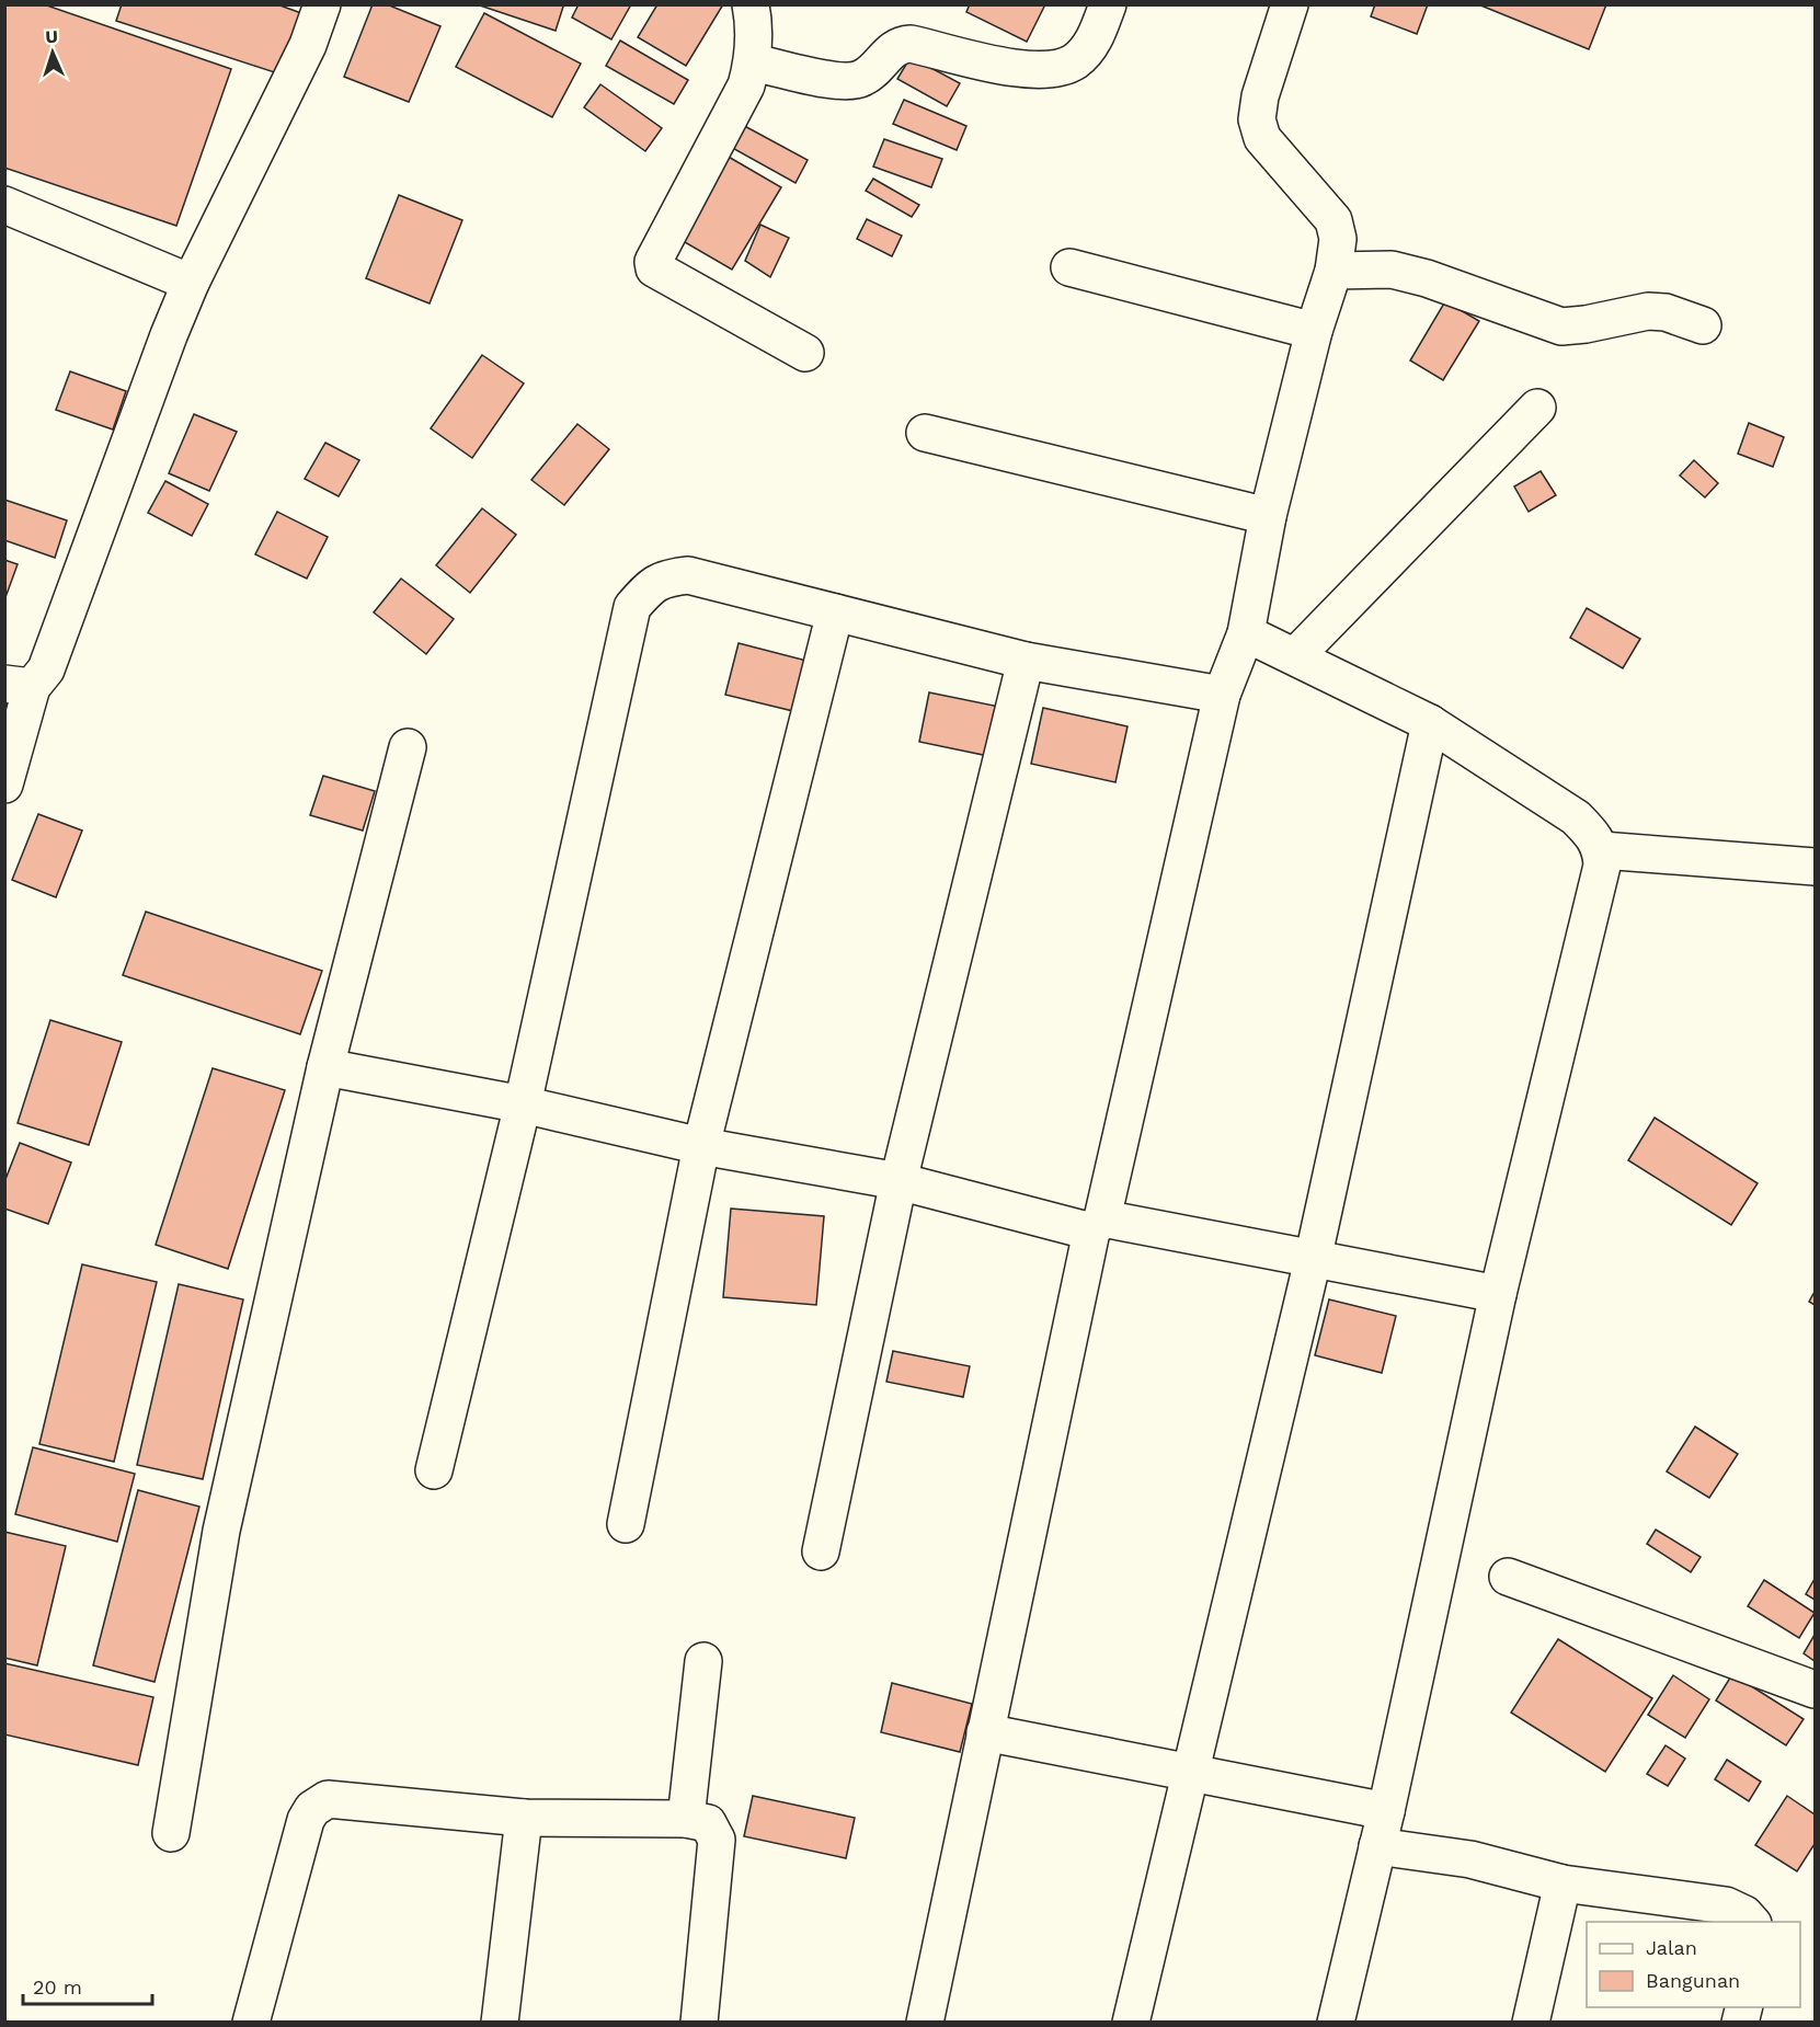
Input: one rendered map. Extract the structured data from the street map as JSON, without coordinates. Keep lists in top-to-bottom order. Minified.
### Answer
{"legend":["Jalan","Bangunan"],"scale_bar":"20 m","north":"top"}
